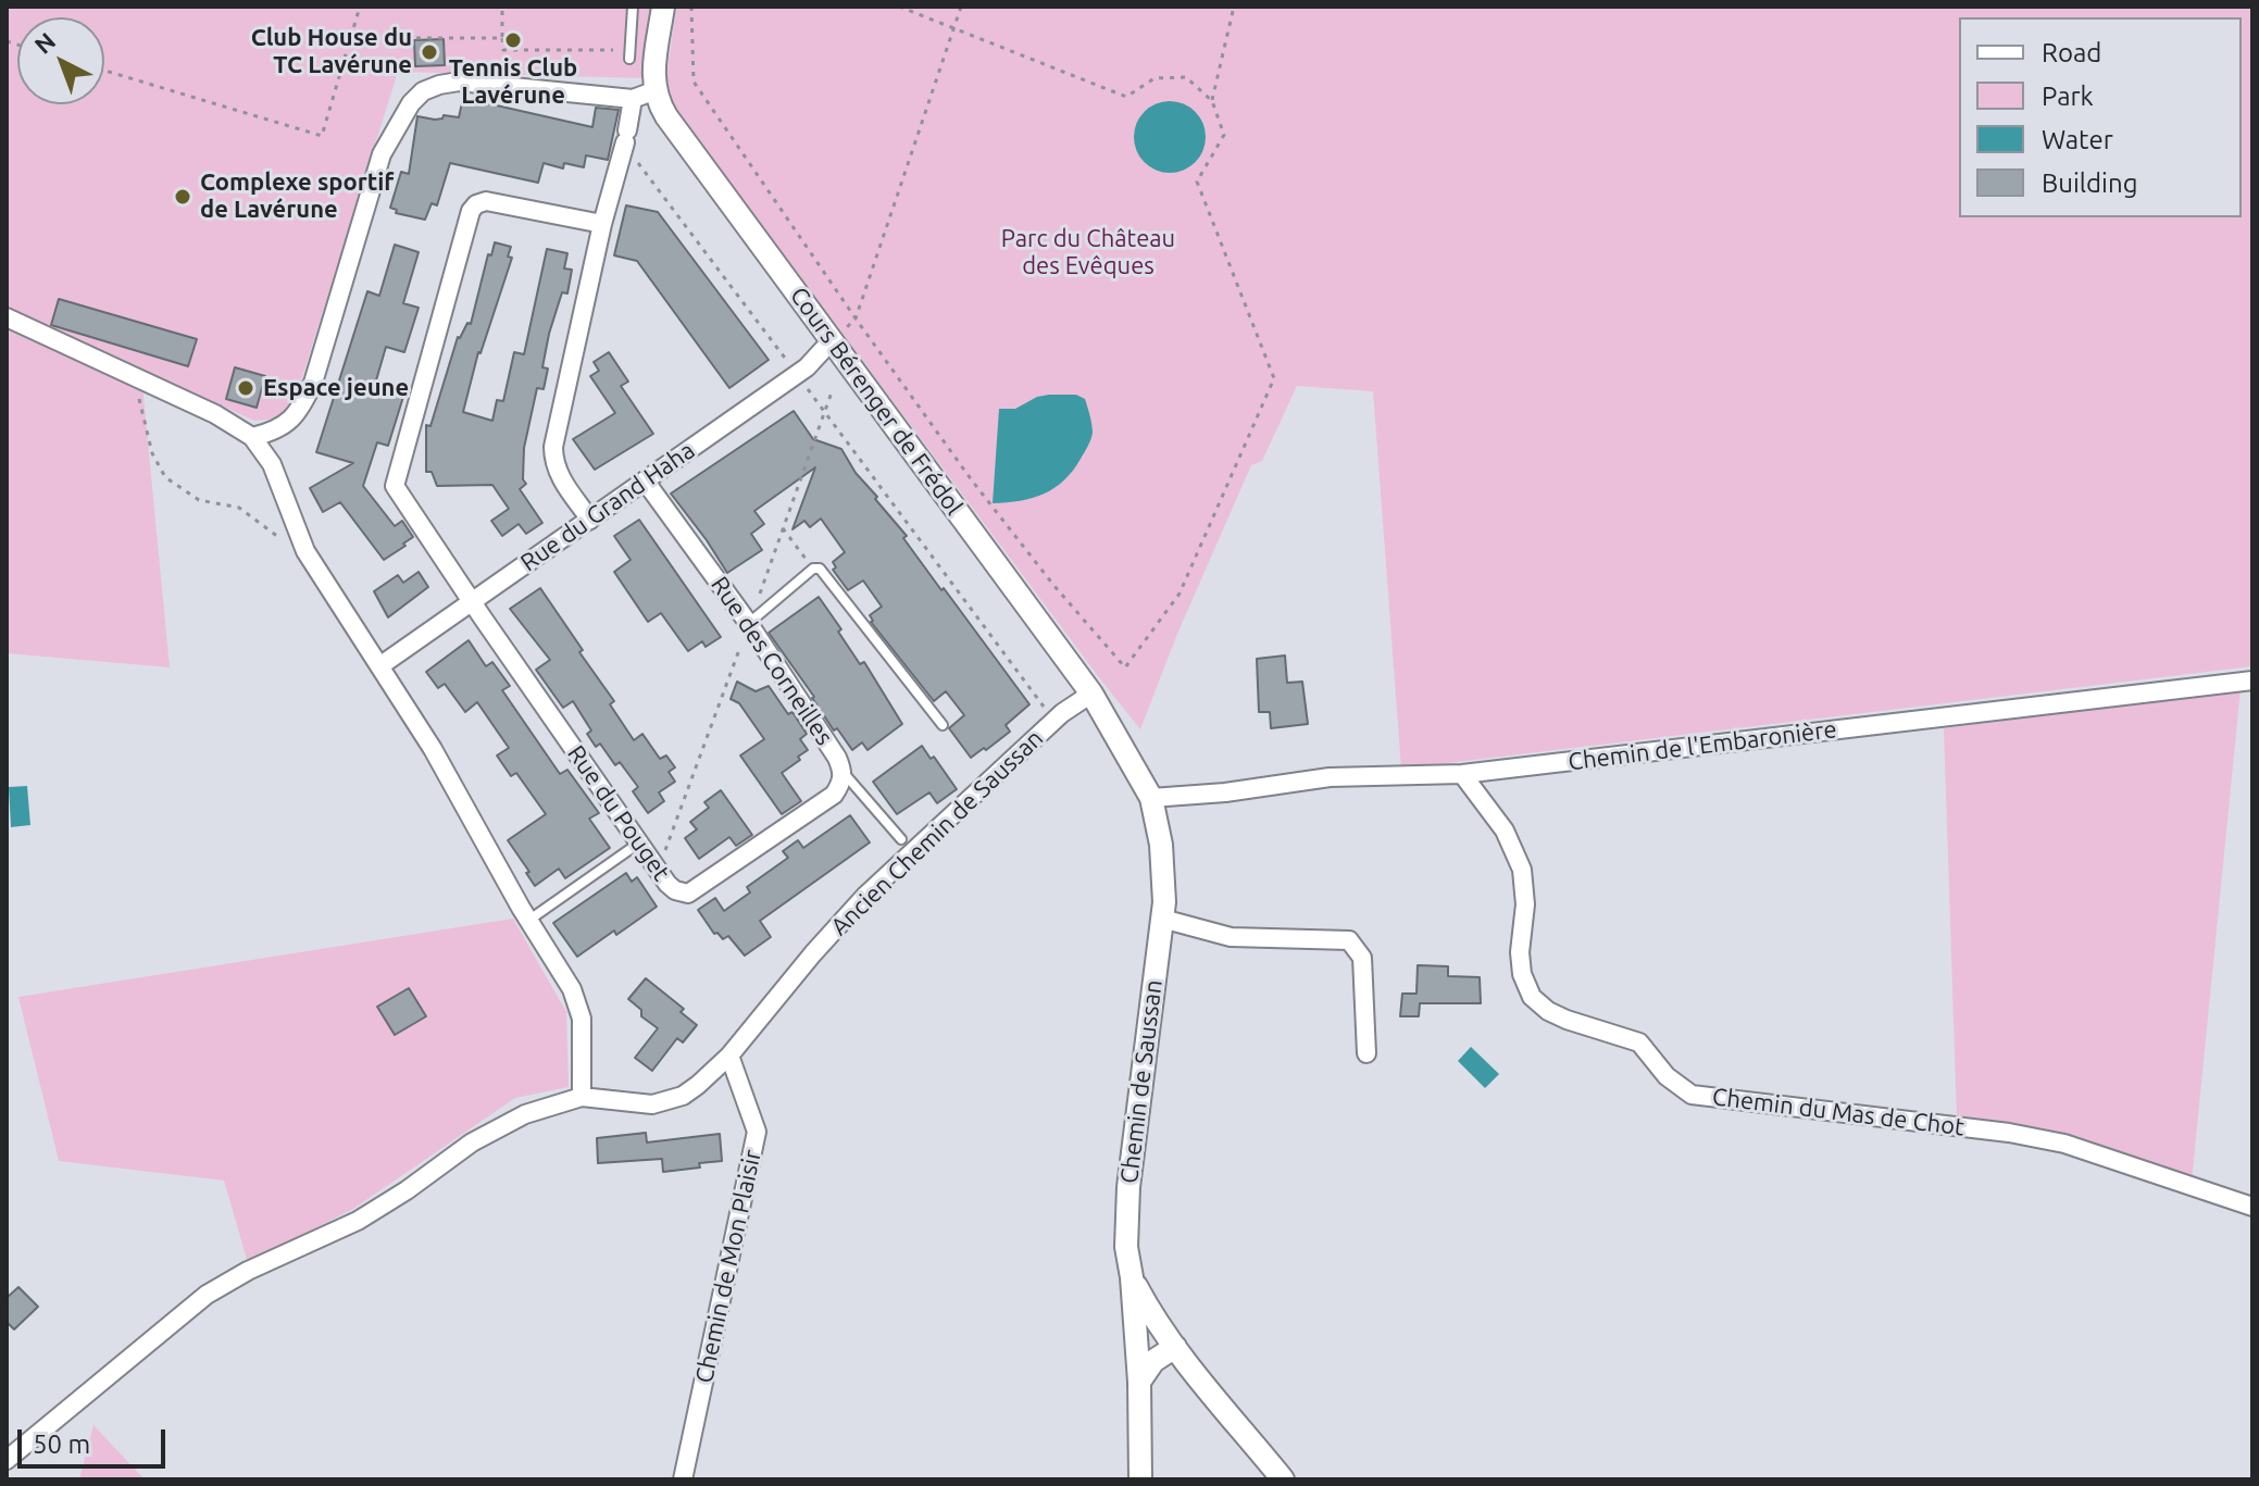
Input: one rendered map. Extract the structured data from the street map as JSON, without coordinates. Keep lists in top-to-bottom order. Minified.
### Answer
{"streets":{"street":["Cours Bérenger de Frédol","Rue du Grand Haha","Rue des Corneilles","Chemin de l'Embaronière","Rue du Pouget","Ancien Chemin de Saussan","Chemin de Saussan","Chemin du Mas de Chot","Chemin de Mon Plaisir"]},"crossings":[["Cours Bérenger de Frédol","Rue du Grand Haha"],["Cours Bérenger de Frédol","Chemin de l'Embaronière"],["Cours Bérenger de Frédol","Ancien Chemin de Saussan"],["Cours Bérenger de Frédol","Chemin de Saussan"],["Rue du Grand Haha","Rue des Corneilles"],["Rue du Grand Haha","Rue du Pouget"],["Rue des Corneilles","Rue du Pouget"],["Chemin de l'Embaronière","Chemin de Saussan"],["Chemin de l'Embaronière","Chemin du Mas de Chot"],["Ancien Chemin de Saussan","Chemin de Mon Plaisir"]],"parks":["Parc du Château des Evêques"],"places":["Tennis Club Lavérune","Club House du TC Lavérune","Complexe sportif de Lavérune","Espace jeune"],"legend":["Road","Park","Water","Building"],"scale_bar":"50 m","north":"top left"}
